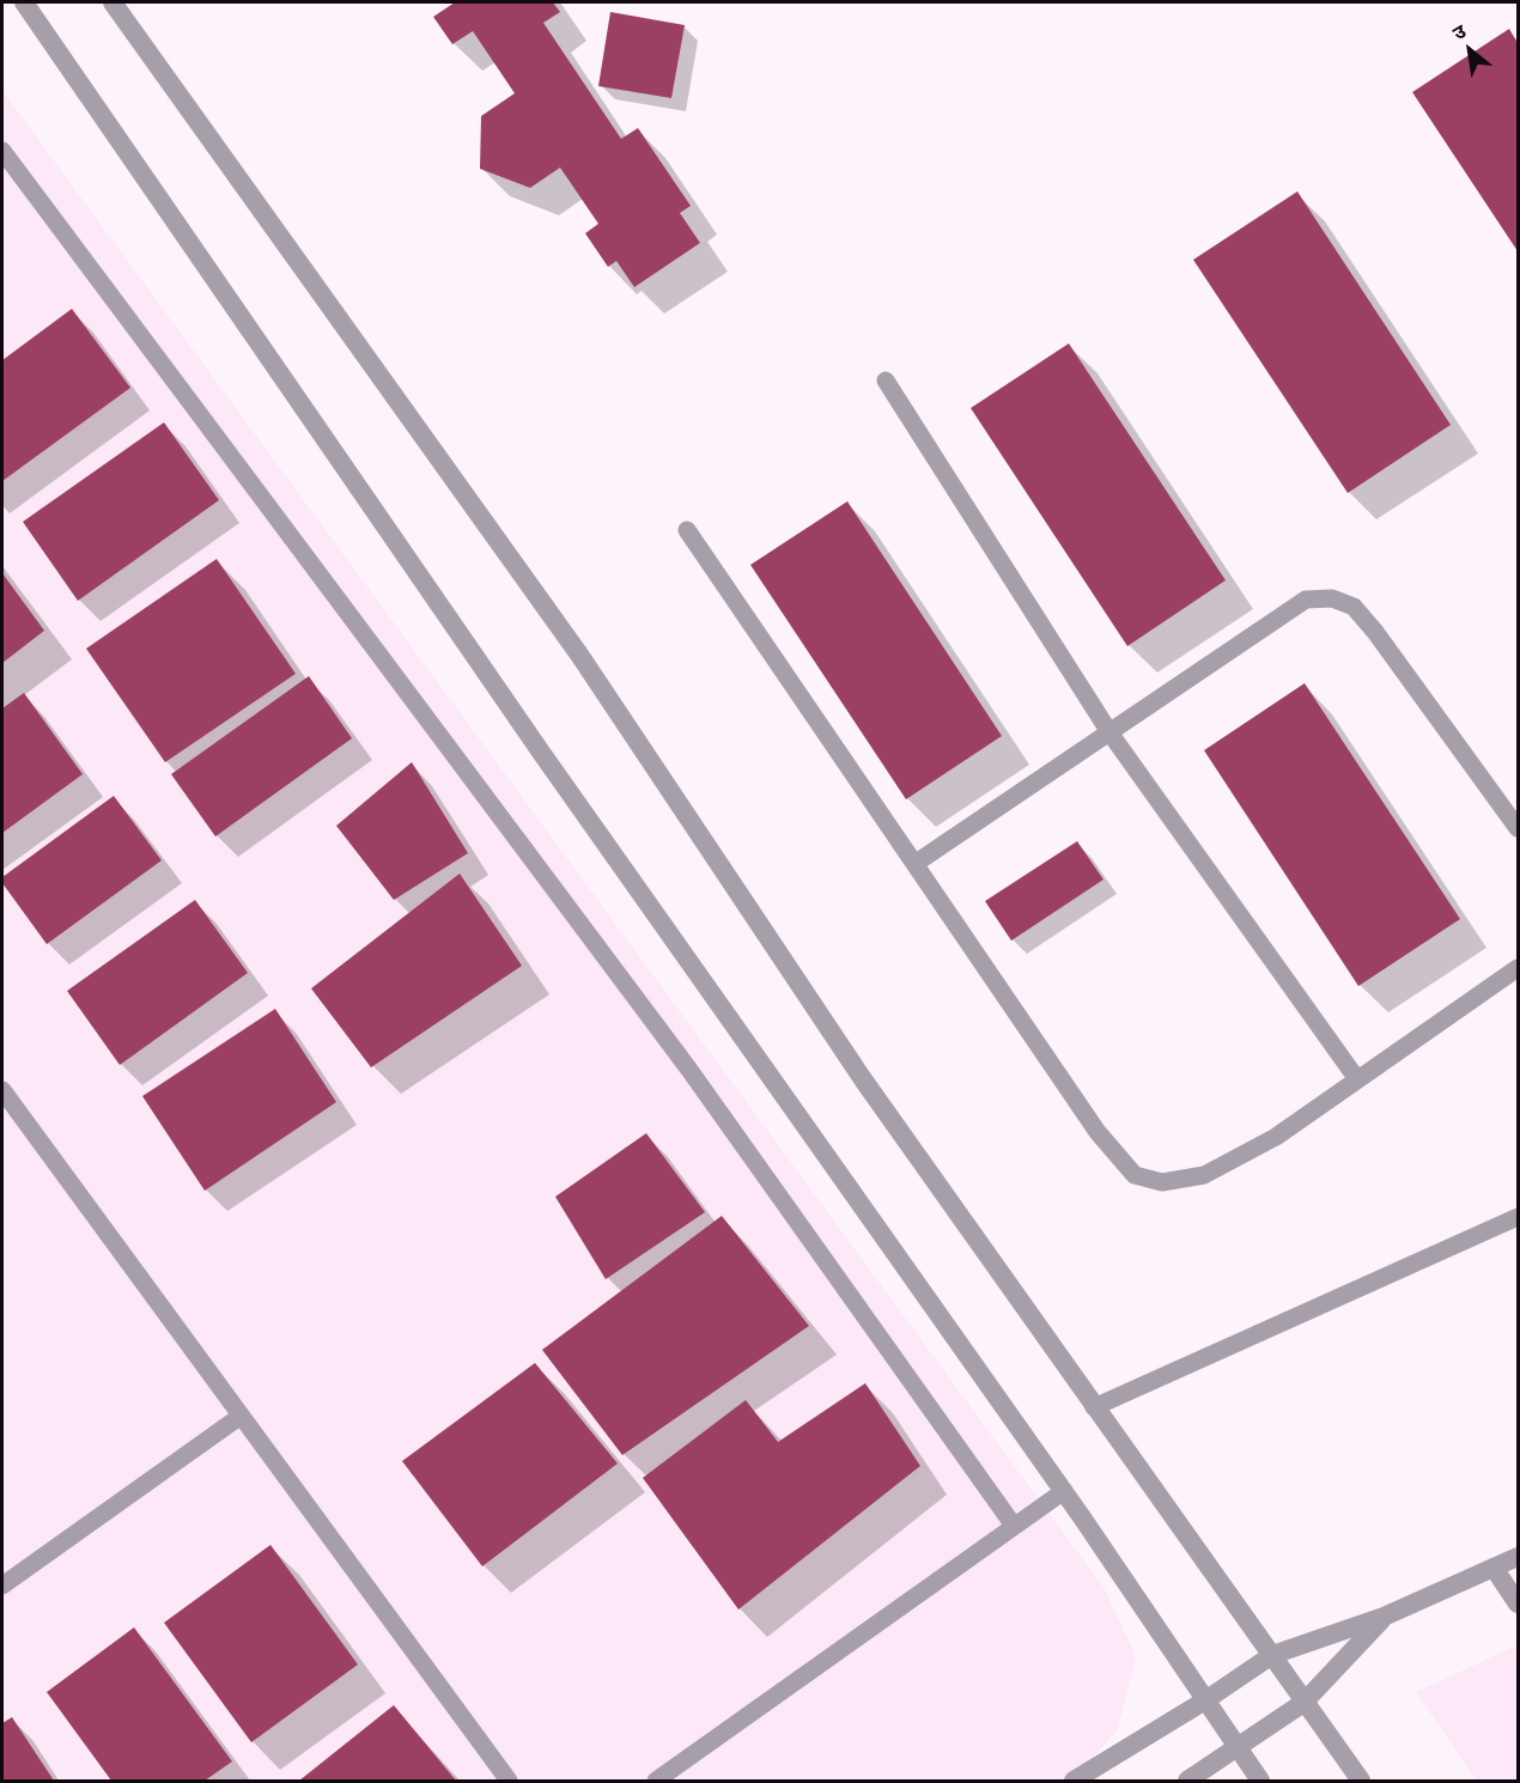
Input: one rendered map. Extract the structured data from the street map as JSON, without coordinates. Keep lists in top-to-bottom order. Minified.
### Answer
{"north":"top left"}
